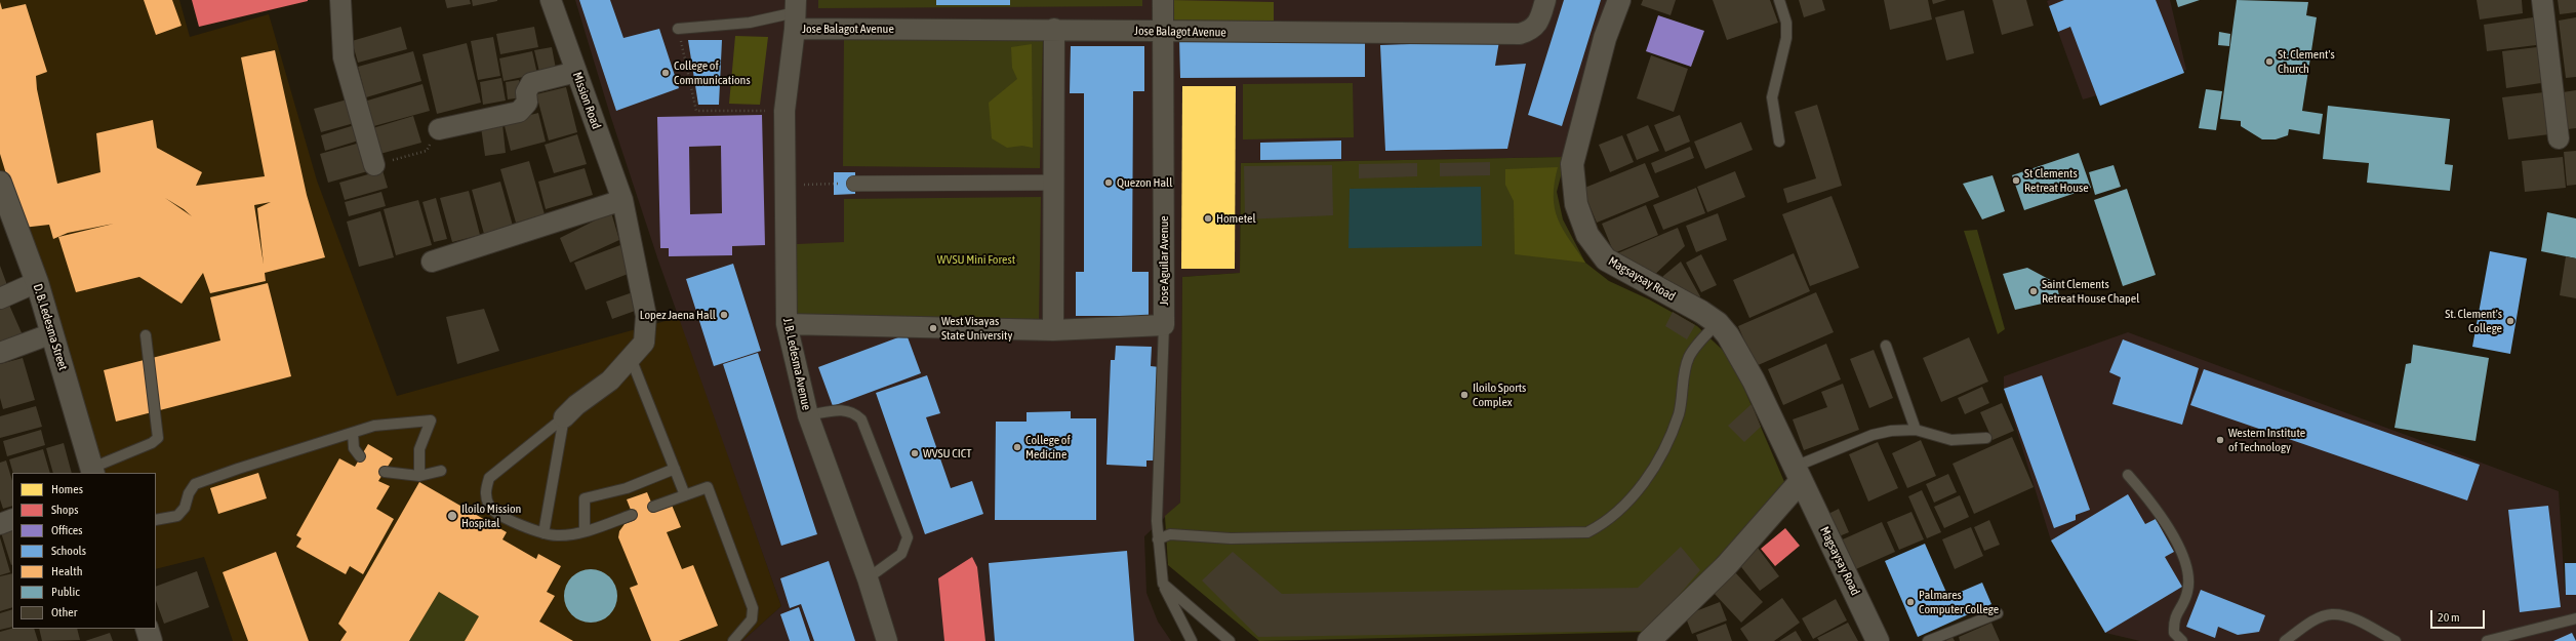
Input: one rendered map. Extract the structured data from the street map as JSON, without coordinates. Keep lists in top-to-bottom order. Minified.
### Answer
{"streets":{"street":["Jose Balagot Avenue","Mission Road","Jose Aguilar Avenue","Magsaysay Road","D. B. Ledesma Street","J. B. Ledesma Avenue"]},"crossings":[["Jose Balagot Avenue","Jose Aguilar Avenue"],["Jose Balagot Avenue","J. B. Ledesma Avenue"]],"parks":["WVSU Mini Forest"],"places":["St. Clement's Church","College of Communications","St Clements Retreat House","Quezon Hall","Hometel","Saint Clements Retreat House Chapel","Lopez Jaena Hall","St. Clement's College","West Visayas State University","Iloilo Sports Complex","Western Institute of Technology","College of Medicine","WVSU CICT","Iloilo Mission Hospital","Palmares Computer College"],"legend":["Homes","Shops","Offices","Schools","Health","Public","Other"],"scale_bar":"20 m"}
